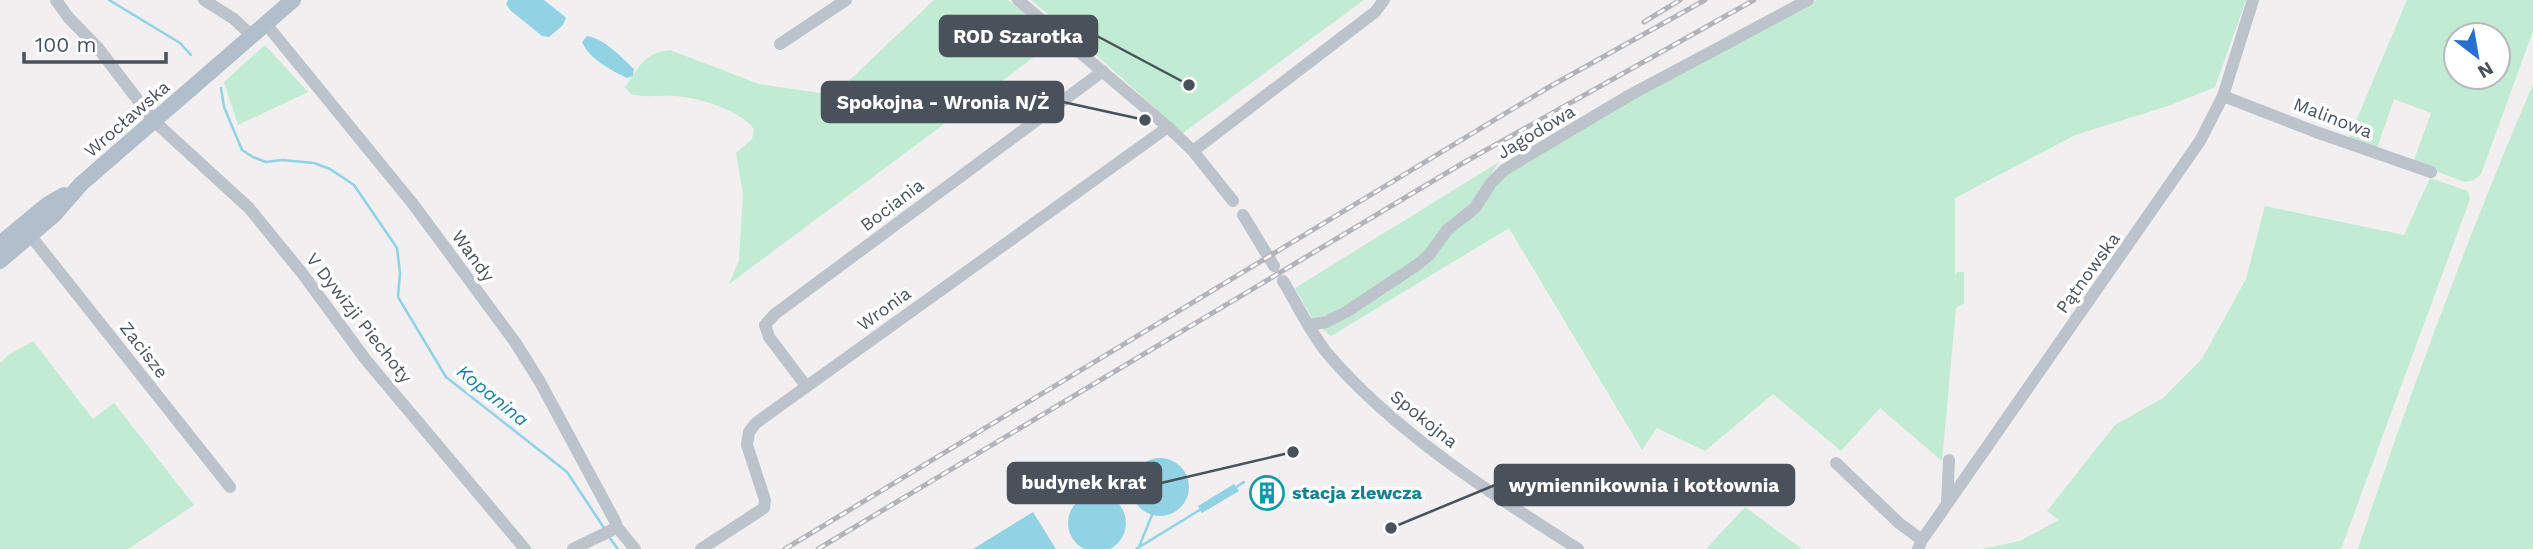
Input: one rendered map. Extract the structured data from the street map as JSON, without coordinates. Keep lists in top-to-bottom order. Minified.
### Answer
{"streets":{"main road":["Wrocławska"],"street":["Malinowa","Jagodowa","Bociania","Wandy","Pątnowska","Wronia","V Dywizji Piechoty","Zacisze","Spokojna"]},"crossings":[["Malinowa","Pątnowska"],["Wrocławska","Wandy"],["Wrocławska","V Dywizji Piechoty"],["Wrocławska","Zacisze"],["Jagodowa","Spokojna"],["Bociania","Wronia"]],"water":["Kopanina"],"places":{"other":["ROD Szarotka","Spokojna - Wronia N/Ż","budynek krat","wymiennikownia i kotłownia"],"building":["stacja zlewcza"]},"scale_bar":"100 m","north":"bottom right"}
